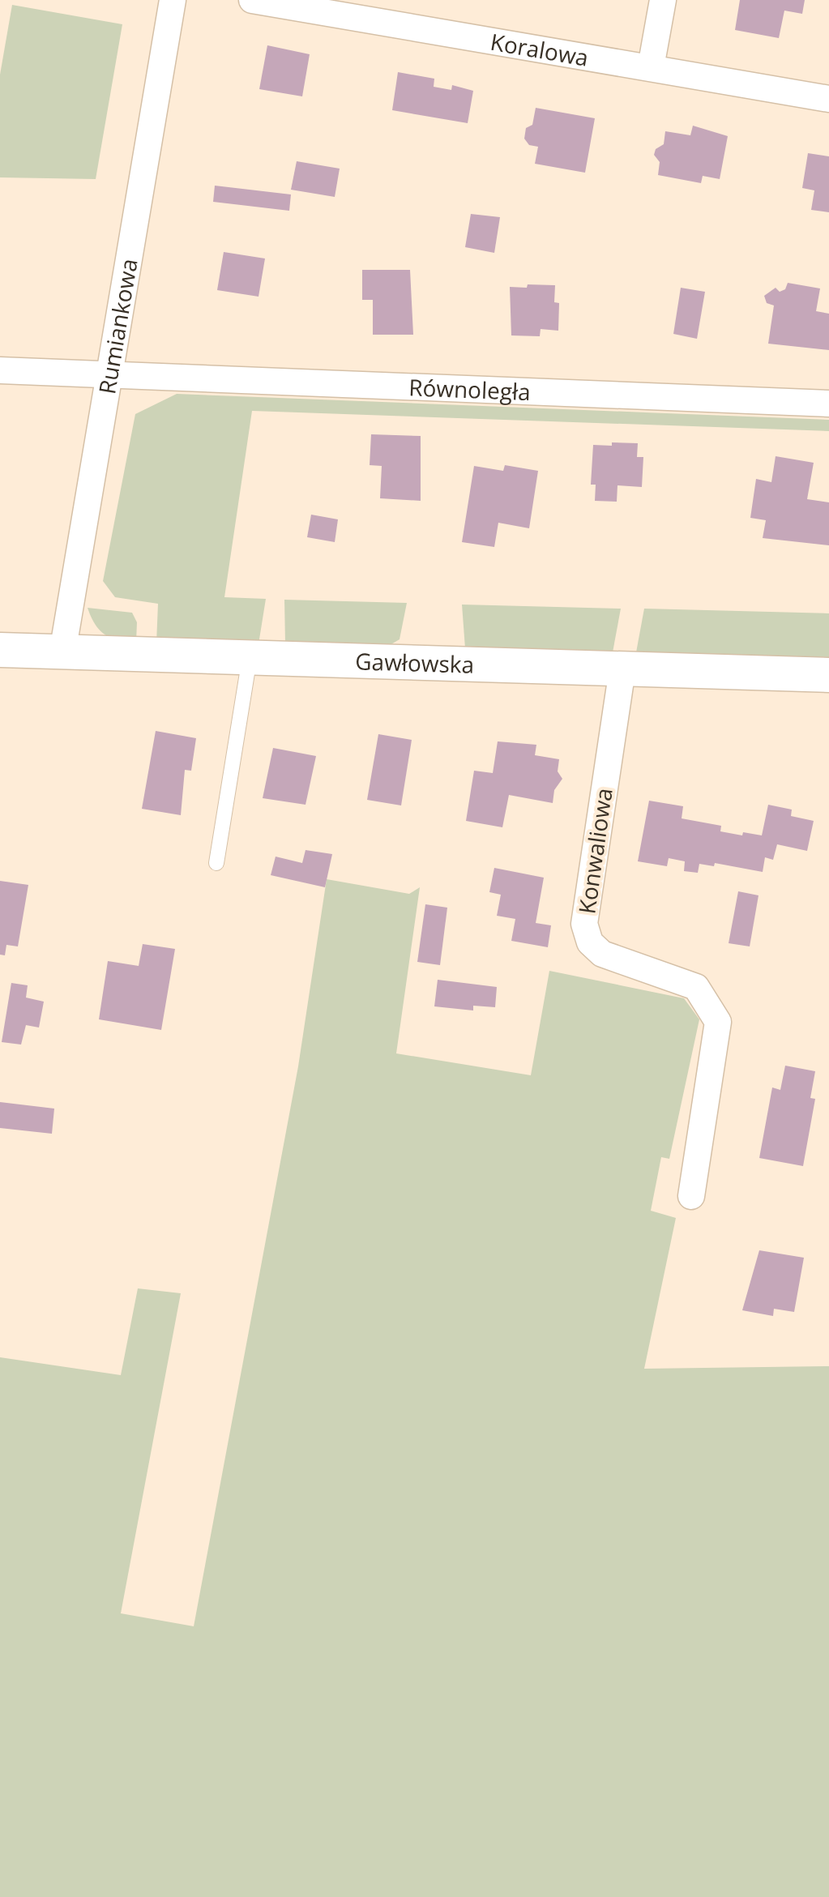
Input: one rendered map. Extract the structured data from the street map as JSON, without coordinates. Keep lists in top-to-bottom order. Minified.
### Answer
{"streets":{"street":["Koralowa","Rumiankowa","Równoległa","Gawłowska","Konwaliowa"]},"crossings":[["Rumiankowa","Równoległa"],["Rumiankowa","Gawłowska"],["Gawłowska","Konwaliowa"]]}
